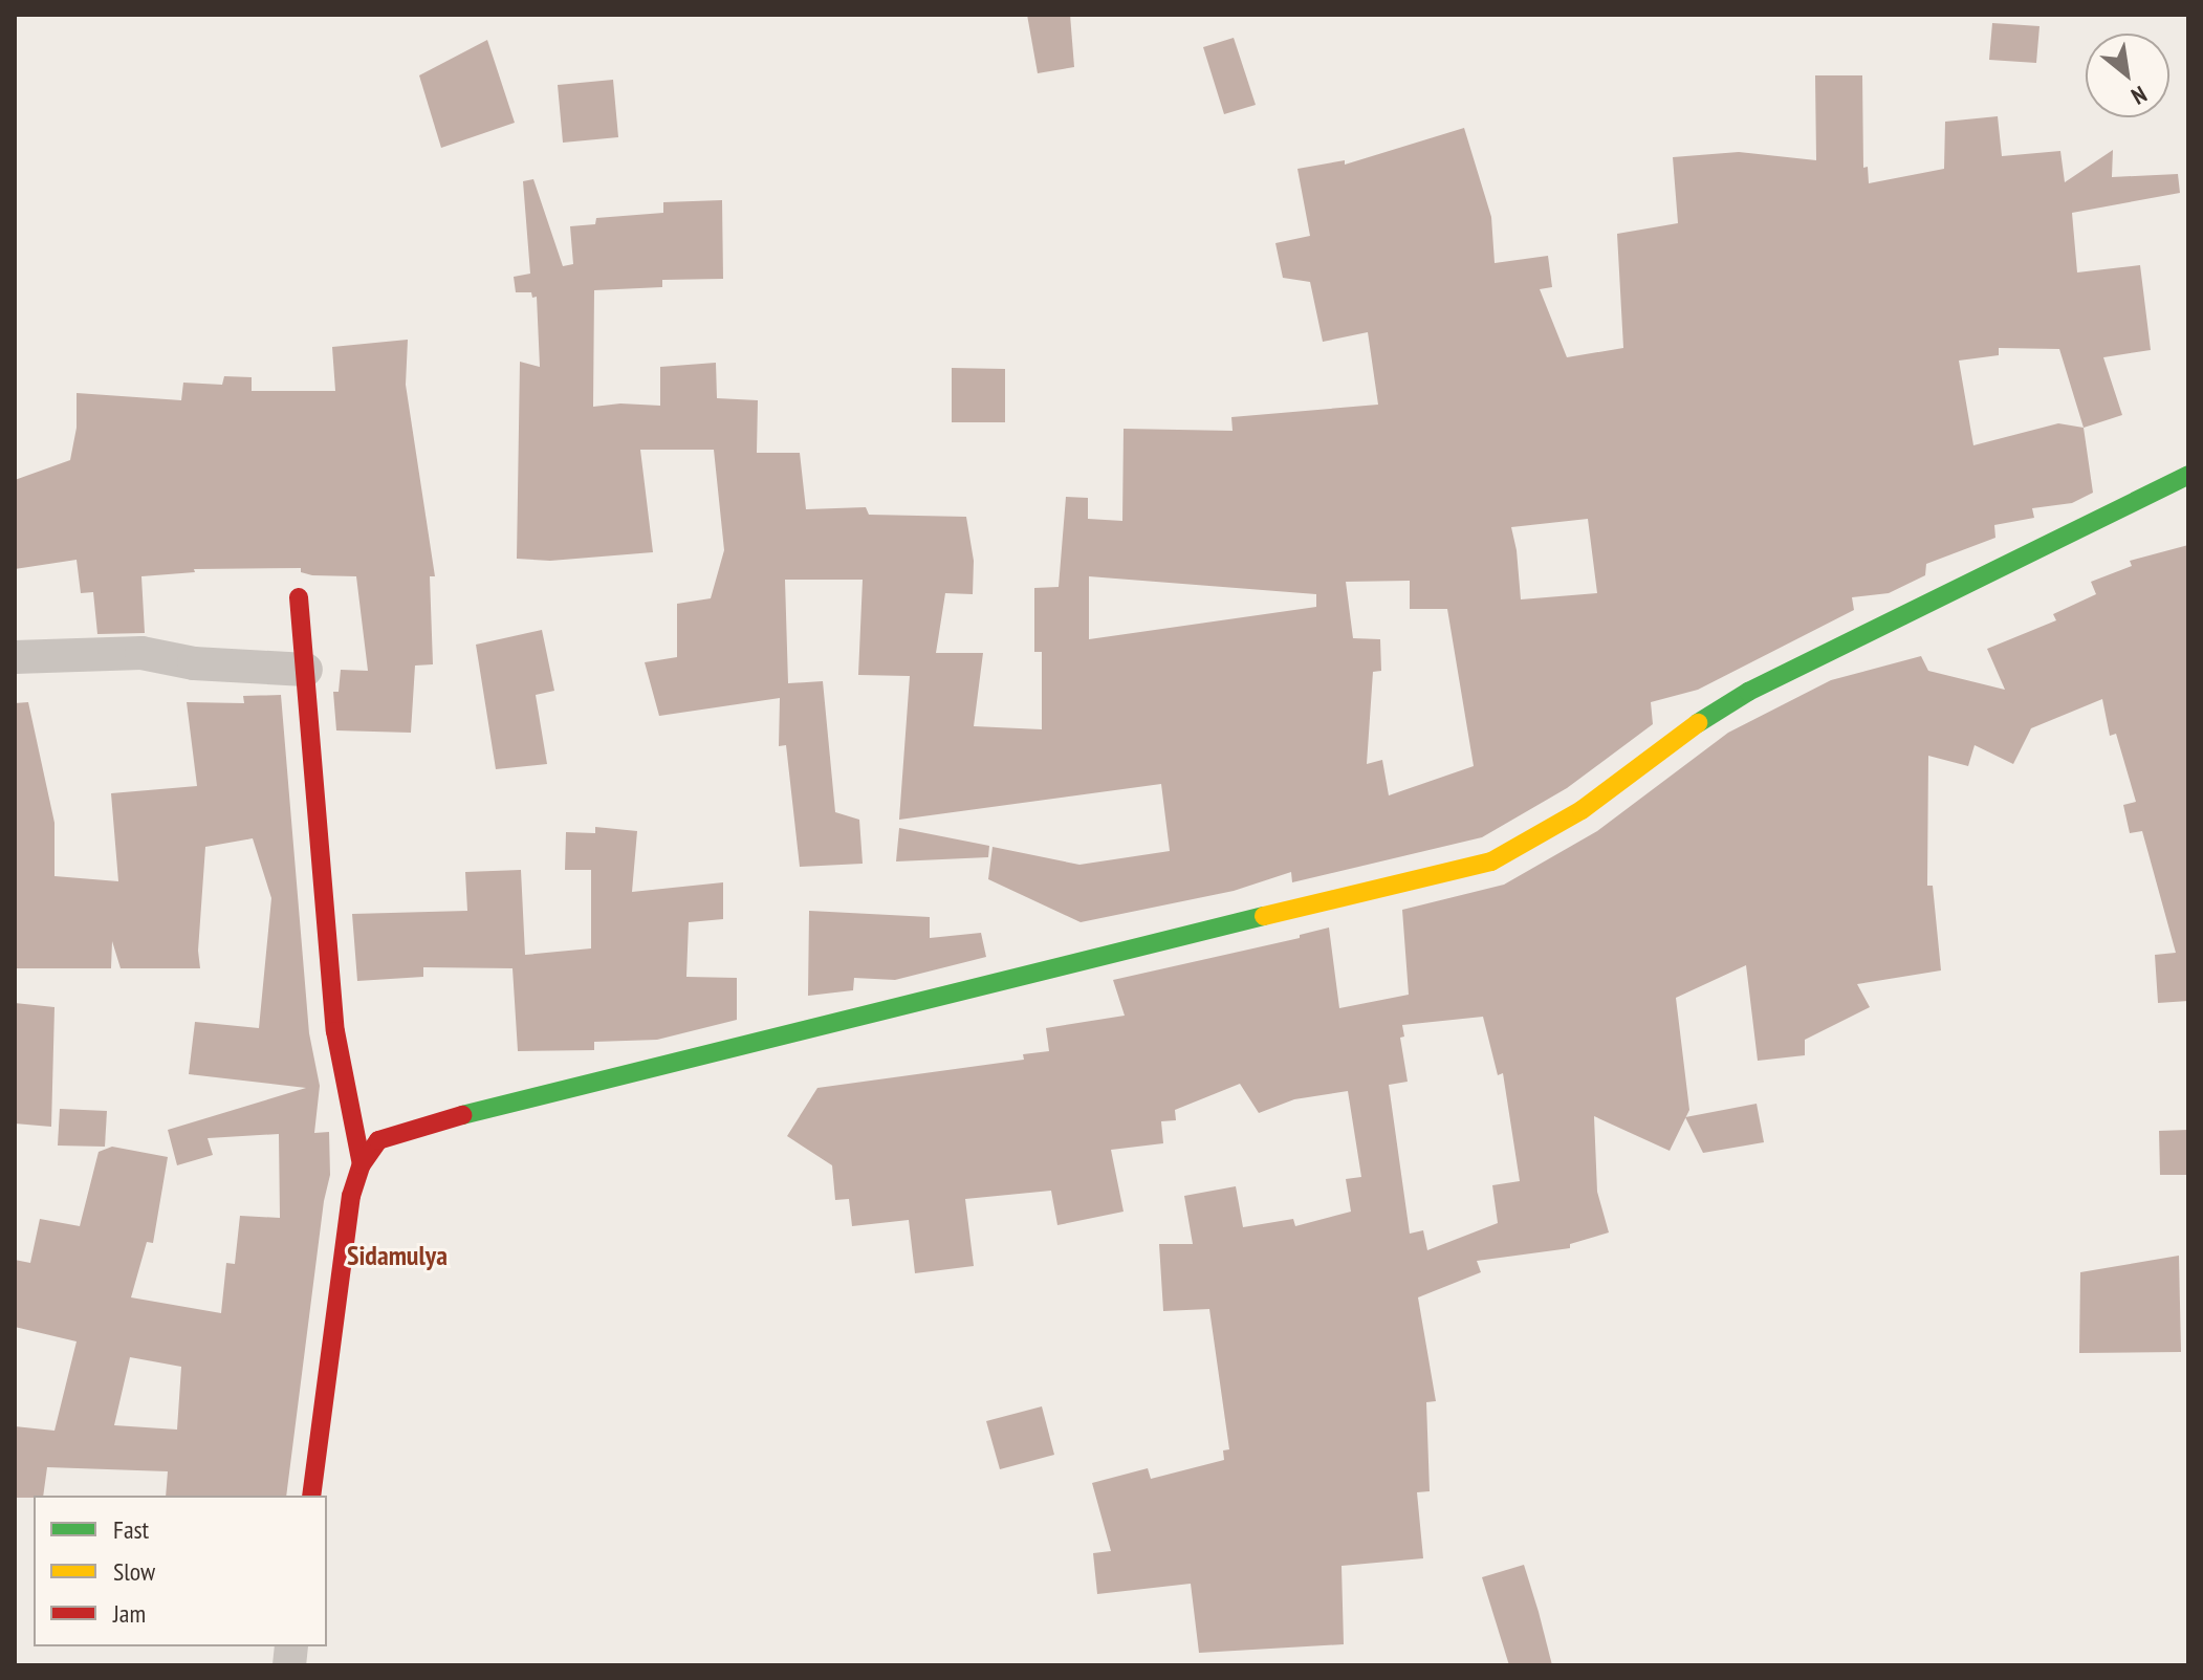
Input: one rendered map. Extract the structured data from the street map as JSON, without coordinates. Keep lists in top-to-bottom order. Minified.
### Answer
{"districts":["Sidamulya"],"legend":["Fast","Slow","Jam"],"north":"bottom right"}
